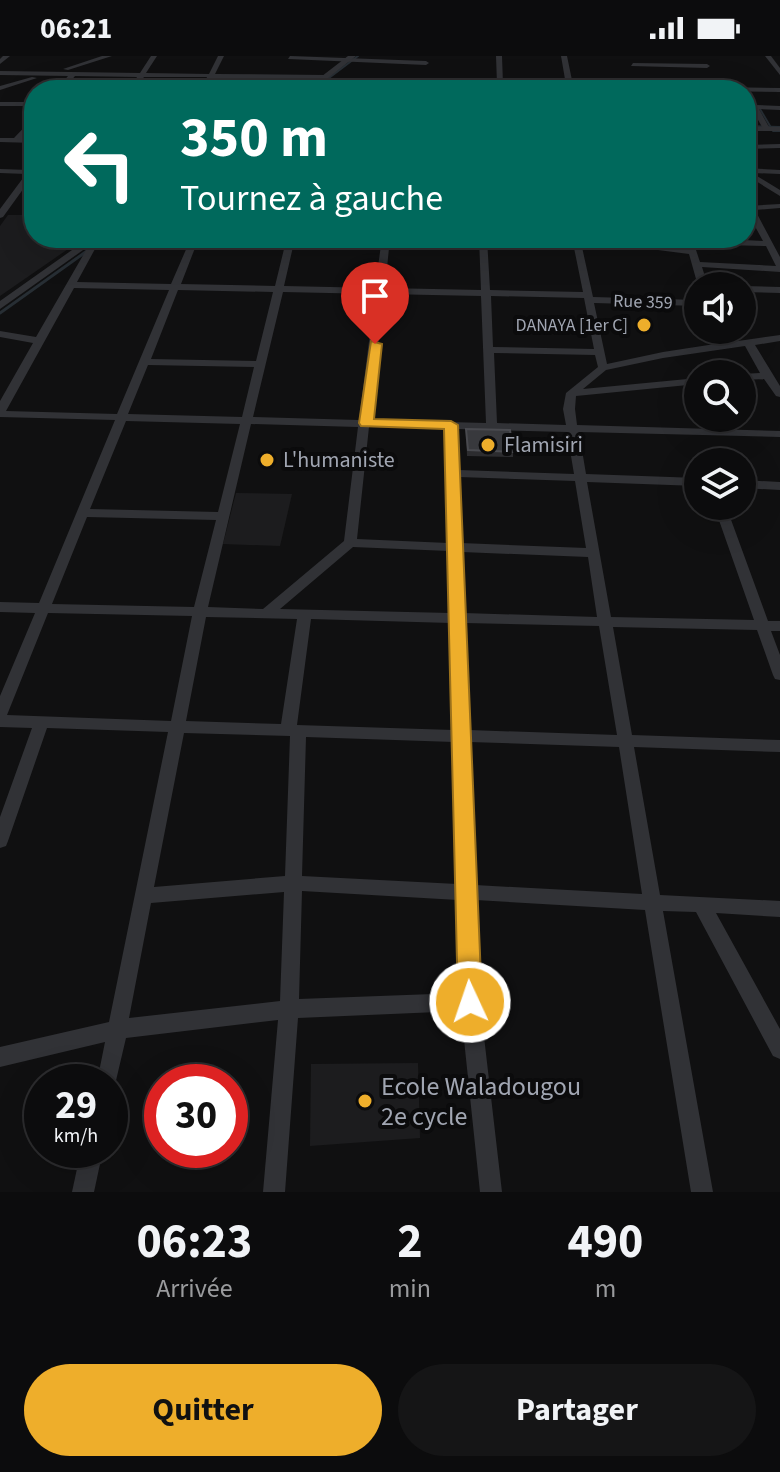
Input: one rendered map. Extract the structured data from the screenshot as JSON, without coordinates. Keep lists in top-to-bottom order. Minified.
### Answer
{"streets":{"street":["Rue 359"]},"places":["DANAYA [1er C]","Flamisiri","L'humaniste","Ecole Waladougou 2e cycle"],"page":{"status":"06:21","turn":["350 m","Tournez à gauche"],"speed":"29 km/h","limit":"30","eta":["06:23","Arrivée","2","min","490","m"],"buttons":["Quitter","Partager"]}}
